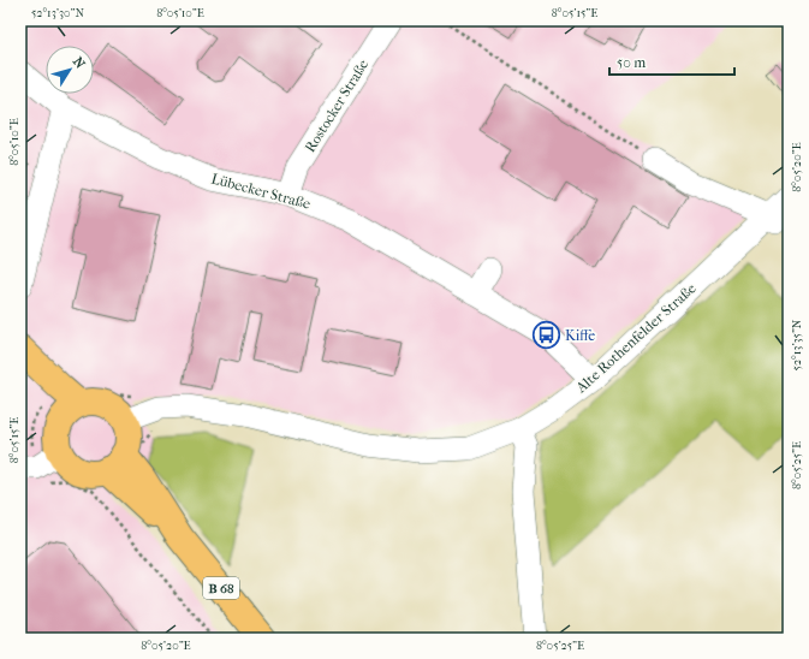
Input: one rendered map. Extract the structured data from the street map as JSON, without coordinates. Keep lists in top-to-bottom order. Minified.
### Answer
{"streets":{"main road":["B 68"],"street":["Rostocker Straße","Lübecker Straße","Alte Rothenfelder Straße"]},"crossings":[["Rostocker Straße","Lübecker Straße"],["Lübecker Straße","Alte Rothenfelder Straße"],["Alte Rothenfelder Straße","B 68"]],"places":{"bus stop":["Kiffe"]},"scale_bar":"50 m","north":"top right","coordinates":["52°13'30\"N","8°05'10\"E","8°05'15\"E","8°05'20\"E","52°13'35\"N","8°05'25\"E"]}
